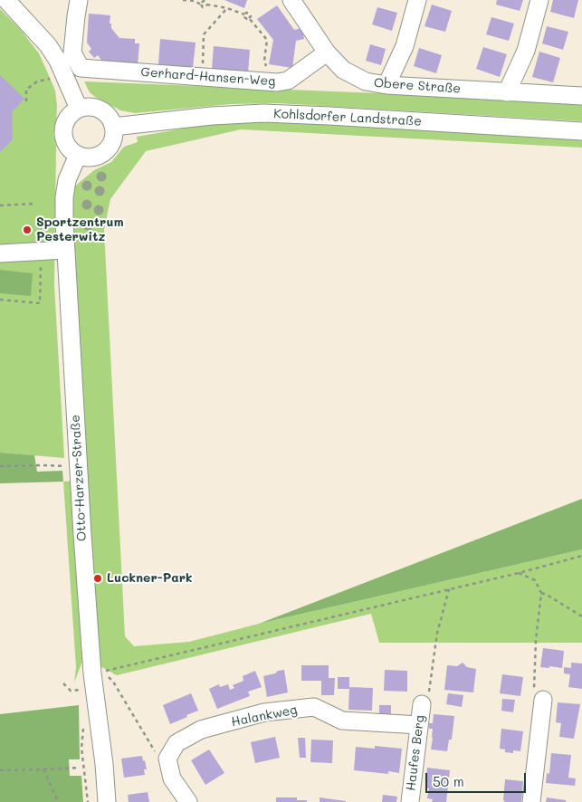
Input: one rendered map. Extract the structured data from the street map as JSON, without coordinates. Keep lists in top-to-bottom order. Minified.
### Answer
{"streets":{"street":["Gerhard-Hansen-Weg","Obere Straße","Kohlsdorfer Landstraße","Otto-Harzer-Straße","Halankweg","Haufes Berg"]},"crossings":[["Gerhard-Hansen-Weg","Obere Straße"],["Kohlsdorfer Landstraße","Otto-Harzer-Straße"],["Halankweg","Haufes Berg"]],"places":["Sportzentrum Pesterwitz","Luckner-Park"],"scale_bar":"50 m"}
